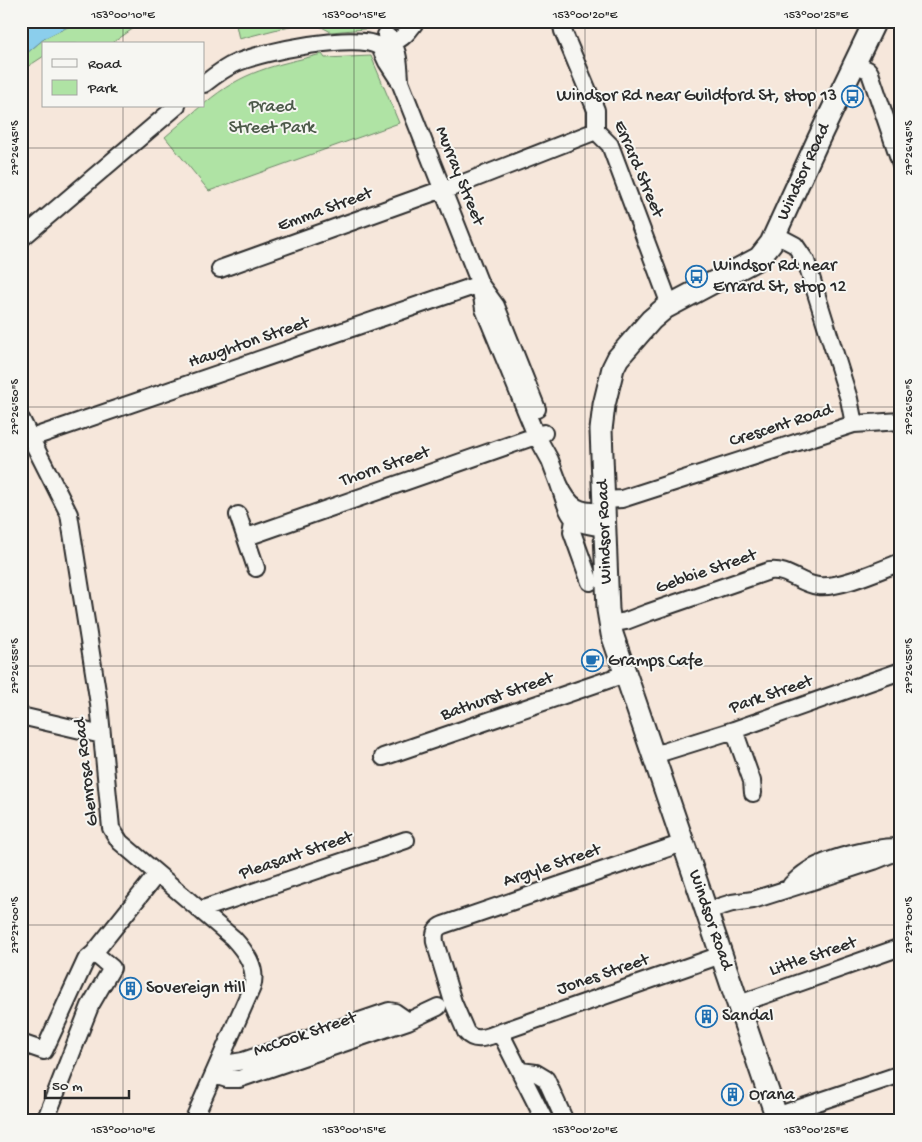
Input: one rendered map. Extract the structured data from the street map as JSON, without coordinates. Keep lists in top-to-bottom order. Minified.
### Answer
{"streets":{"main road":["Windsor Road"],"street":["Errard Street","Murray Street","Emma Street","Haughton Street","Crescent Road","Thorn Street","Gebbie Street","Park Street","Bathurst Street","Glenrosa Road","Pleasant Street","Argyle Street","Little Street","Jones Street","McCook Street"]},"crossings":[["Errard Street","Windsor Road"],["Errard Street","Emma Street"],["Windsor Road","Murray Street"],["Windsor Road","Crescent Road"],["Windsor Road","Gebbie Street"],["Windsor Road","Park Street"],["Windsor Road","Bathurst Street"],["Windsor Road","Argyle Street"],["Windsor Road","Little Street"],["Windsor Road","Jones Street"],["Murray Street","Emma Street"],["Murray Street","Haughton Street"],["Murray Street","Crescent Road"],["Murray Street","Thorn Street"],["Haughton Street","Glenrosa Road"],["Glenrosa Road","Pleasant Street"],["Glenrosa Road","McCook Street"],["Argyle Street","Jones Street"]],"parks":["Praed Street Park"],"places":{"bus stop":["Windsor Rd near Guildford St, stop 13","Windsor Rd near Errard St, stop 12"],"cafe":["Gramps Cafe"],"building":["Sovereign Hill","Sandal","Orana"]},"legend":["Road","Park"],"scale_bar":"50 m","coordinates":["153°00'10\"E","153°00'15\"E","153°00'20\"E","153°00'25\"E","27°26'45\"S","27°26'50\"S","27°26'55\"S","27°27'00\"S"]}
